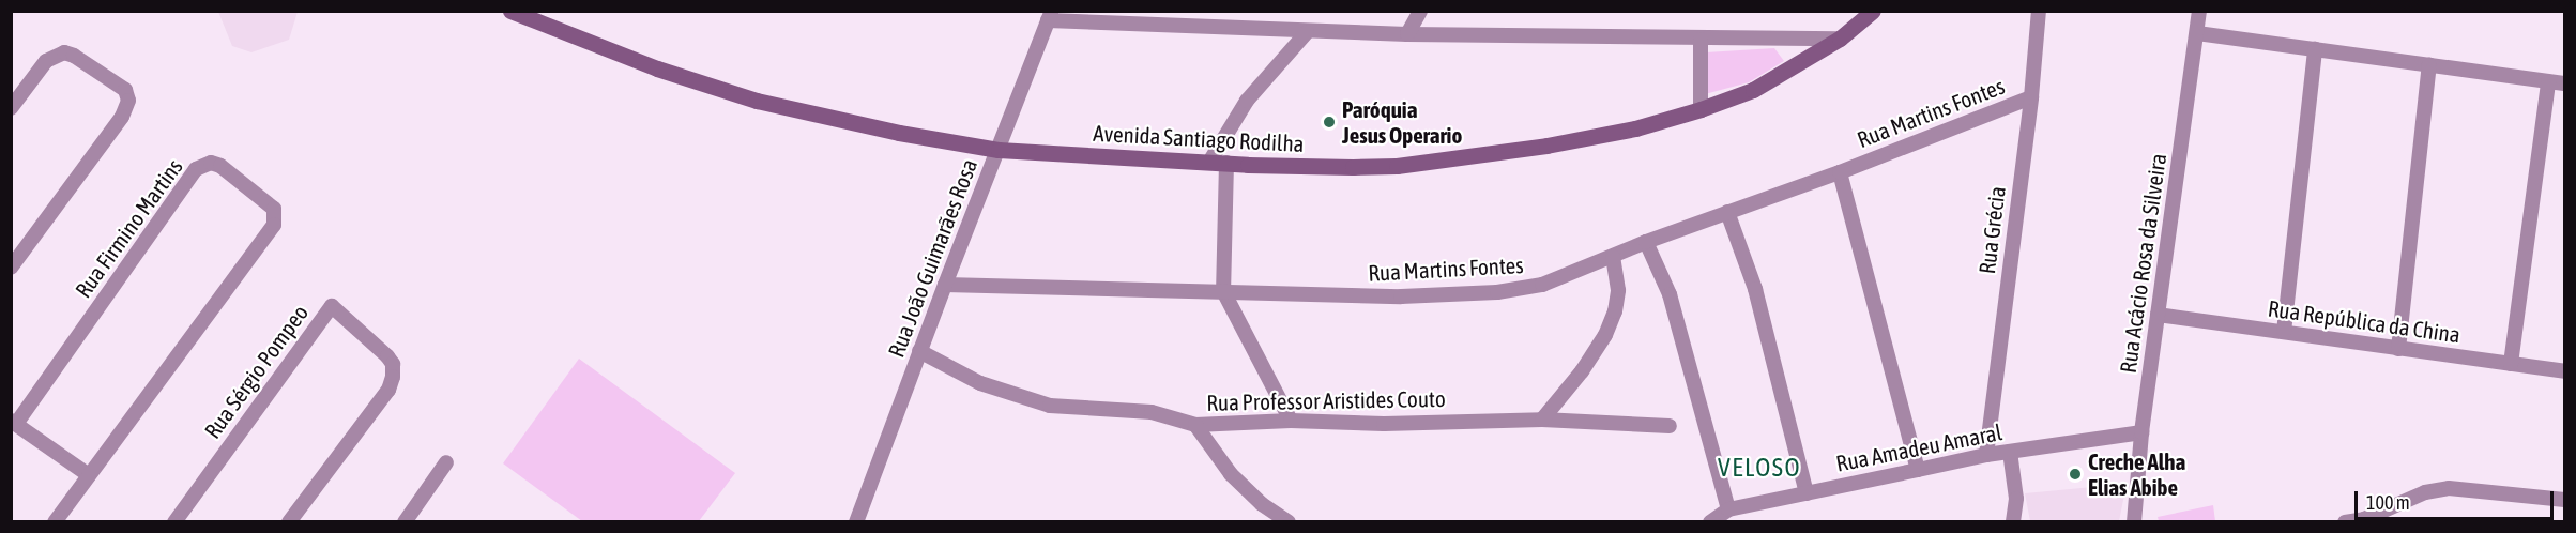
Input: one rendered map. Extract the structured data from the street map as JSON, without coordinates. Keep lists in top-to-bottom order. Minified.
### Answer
{"streets":{"main road":["Avenida Santiago Rodilha"],"street":["Rua Martins Fontes","Rua Firmino Martins","Rua Grécia","Rua João Guimarães Rosa","Rua Acácio Rosa da Silveira","Rua República da China","Rua Sérgio Pompeo","Rua Professor Aristides Couto","Rua Amadeu Amaral"]},"crossings":[["Rua Martins Fontes","Rua Grécia"],["Rua Martins Fontes","Rua João Guimarães Rosa"],["Avenida Santiago Rodilha","Rua João Guimarães Rosa"],["Rua Grécia","Rua Amadeu Amaral"],["Rua João Guimarães Rosa","Rua Professor Aristides Couto"],["Rua Acácio Rosa da Silveira","Rua República da China"],["Rua Acácio Rosa da Silveira","Rua Amadeu Amaral"]],"districts":["VELOSO"],"places":["Paróquia Jesus Operario","Creche Alha Elias Abibe"],"scale_bar":"100 m"}
